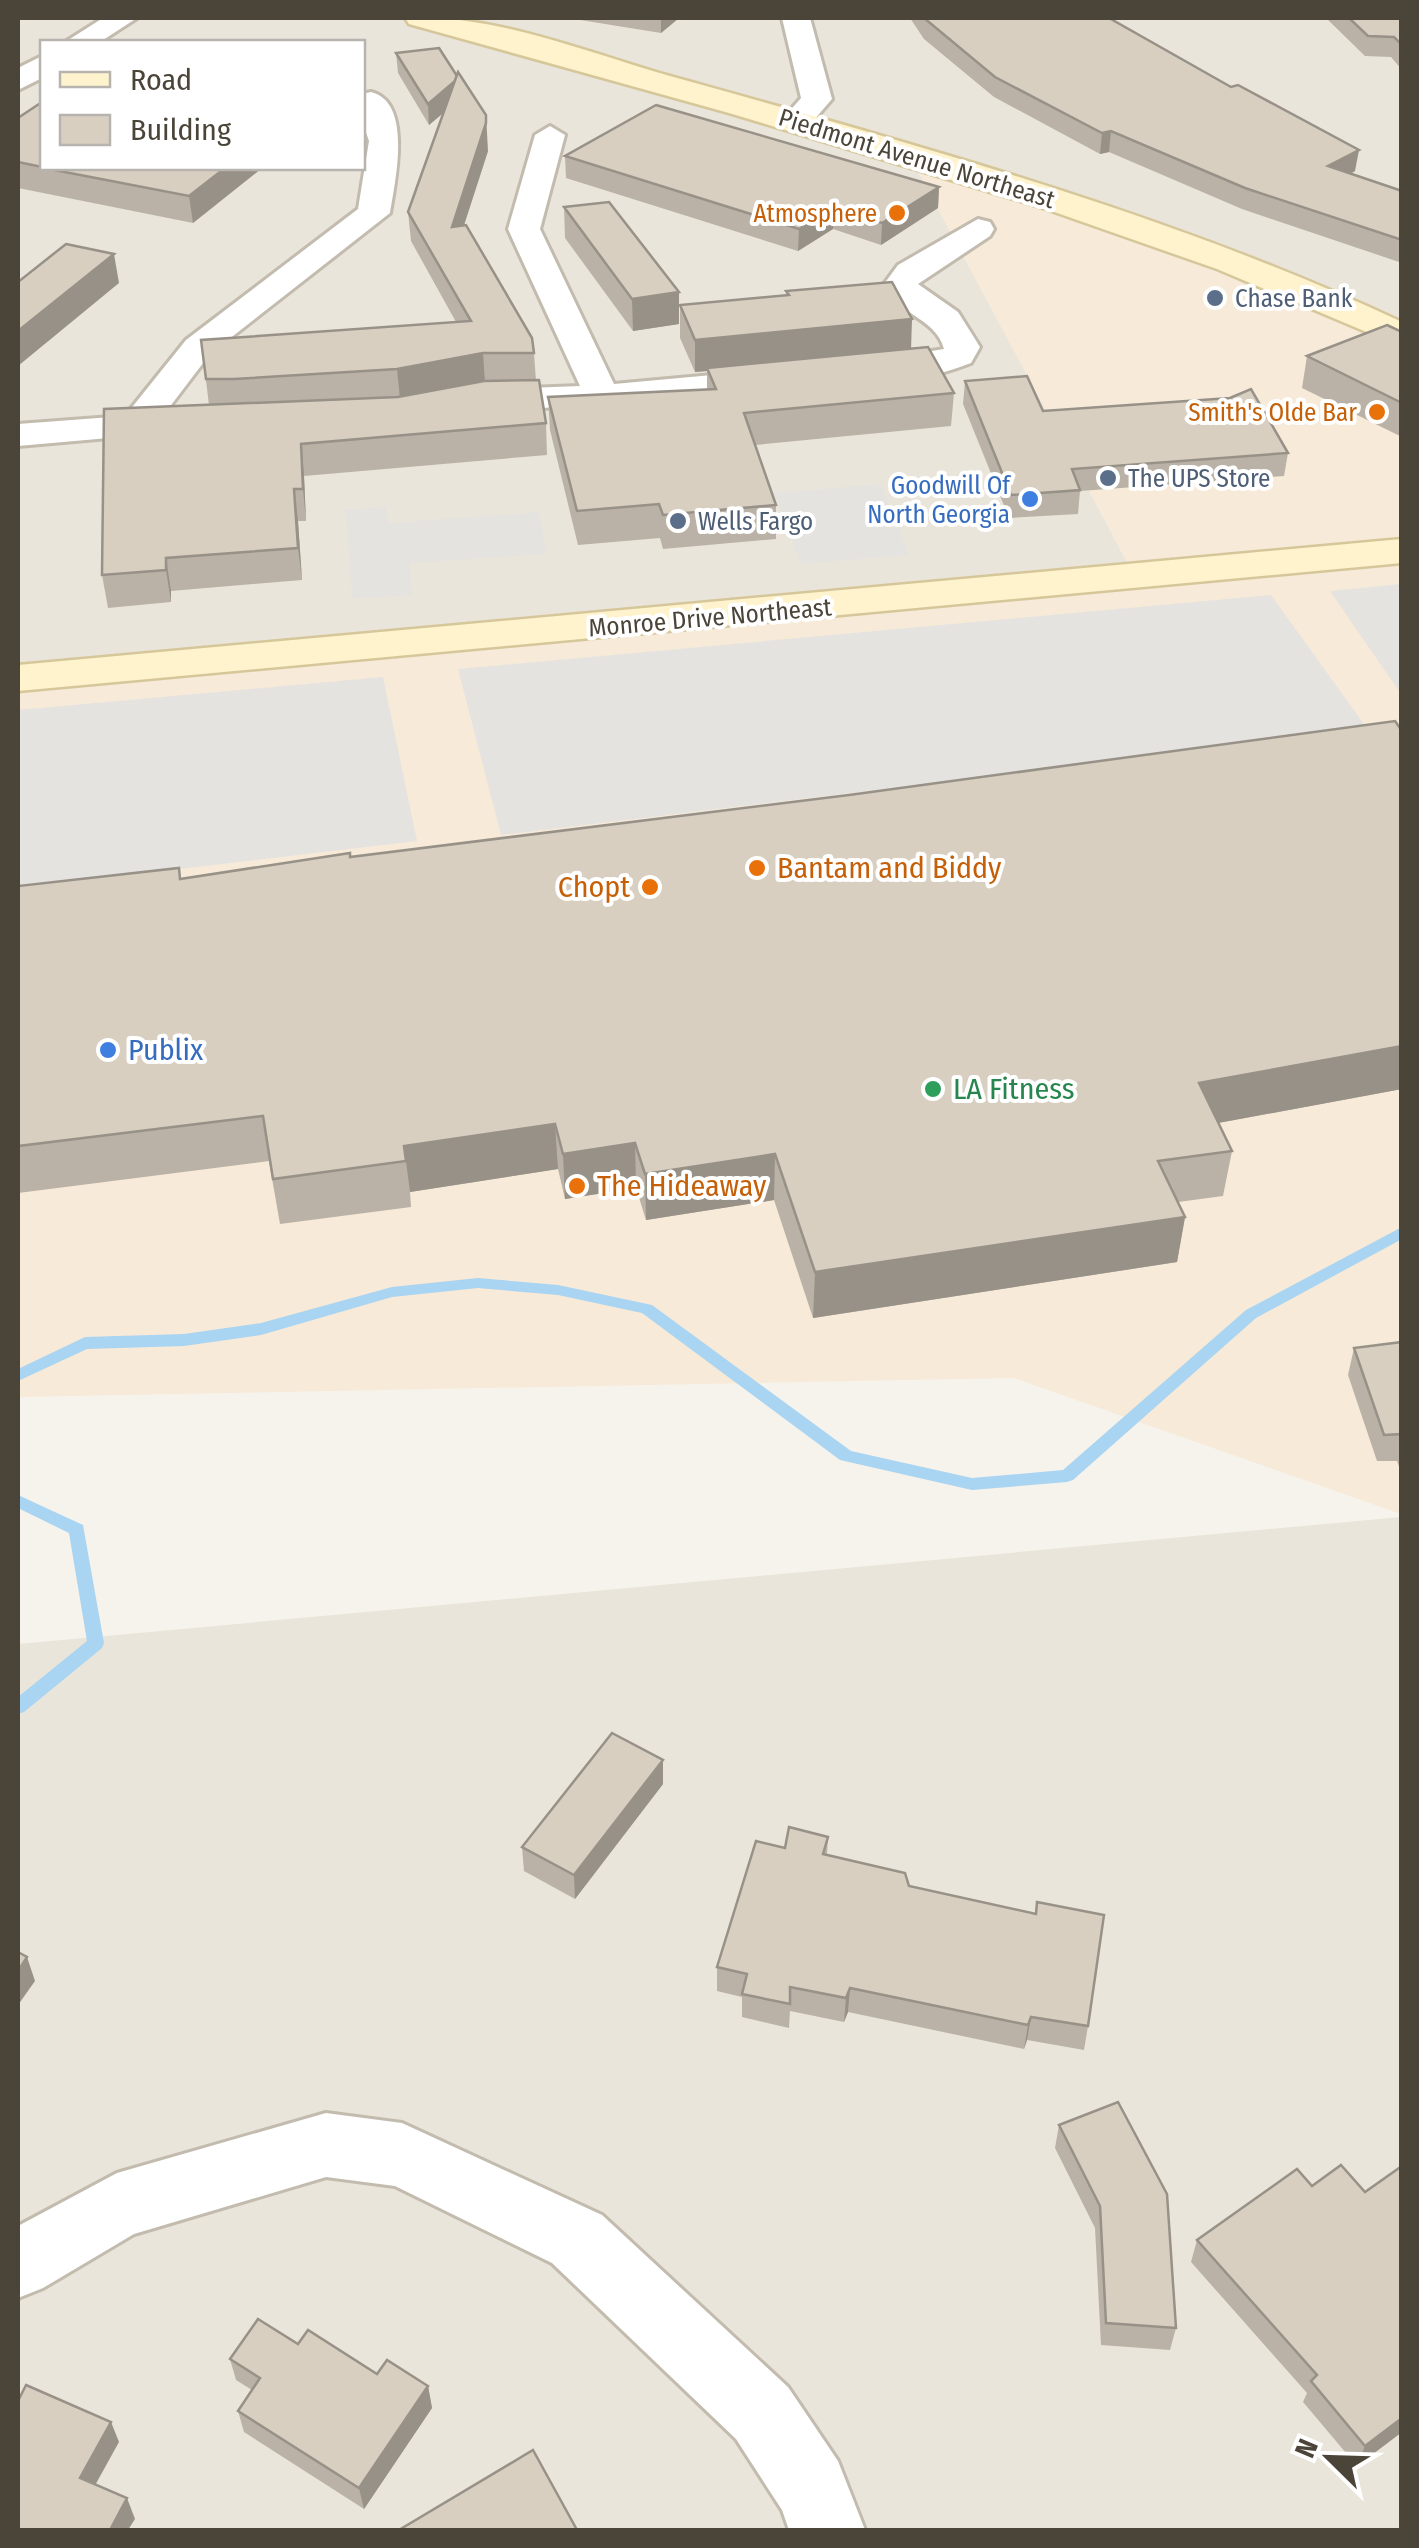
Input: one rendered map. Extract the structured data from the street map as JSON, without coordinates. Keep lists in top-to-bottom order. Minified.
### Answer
{"streets":{"main road":["Piedmont Avenue Northeast","Monroe Drive Northeast"]},"places":["Atmosphere","Chase Bank","Smith's Olde Bar","The UPS Store","Goodwill Of North Georgia","Wells Fargo","Bantam and Biddy","Chopt","Publix","LA Fitness","The Hideaway"],"legend":["Road","Building"],"north":"top left"}
